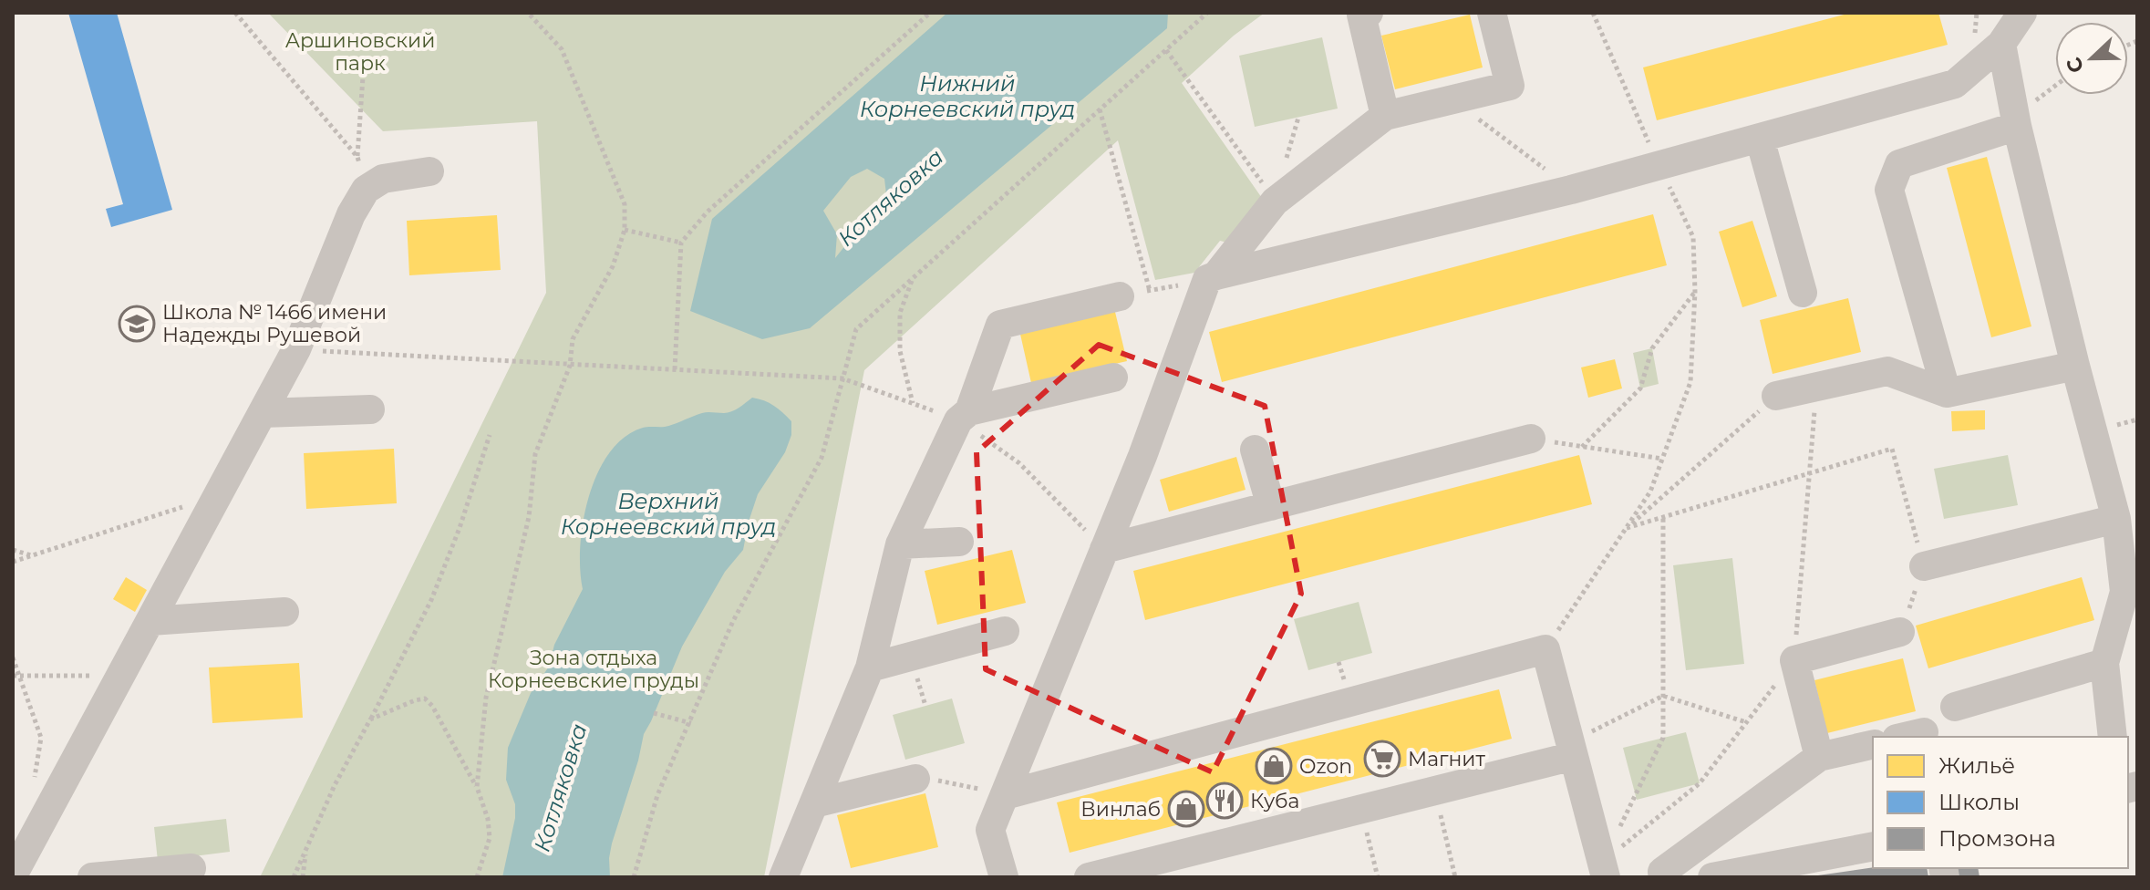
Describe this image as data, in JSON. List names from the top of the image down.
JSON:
{
  "water": ["Нижний Корнеевский пруд", "Котляковка", "Верхний Корнеевский пруд"],
  "parks": ["Аршиновский парк", "Зона отдыха Корнеевские пруды"],
  "places": {
    "school or university": ["Школа № 1466 имени Надежды Рушевой"],
    "supermarket": ["Магнит"],
    "shop": ["Ozon", "Винлаб"],
    "restaurant": ["Куба"]
  },
  "legend": ["Жильё", "Школы", "Промзона"],
  "north": "left"
}
